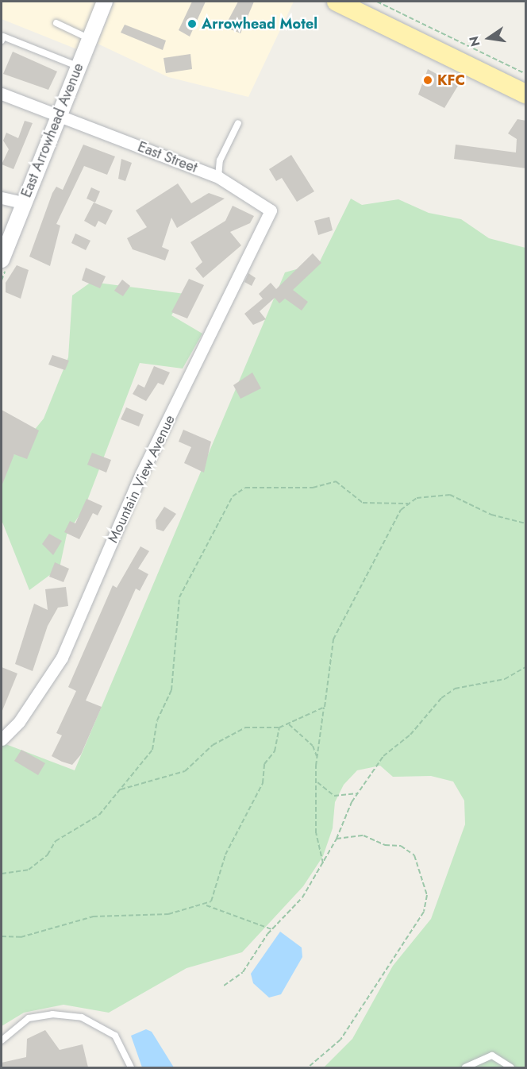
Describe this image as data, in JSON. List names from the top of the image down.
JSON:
{
  "streets": {
    "street": ["East Arrowhead Avenue", "East Street", "Mountain View Avenue"]
  },
  "crossings": [
    ["East Arrowhead Avenue", "East Street"],
    ["East Street", "Mountain View Avenue"]
  ],
  "places": ["Arrowhead Motel", "KFC"],
  "north": "left"
}
